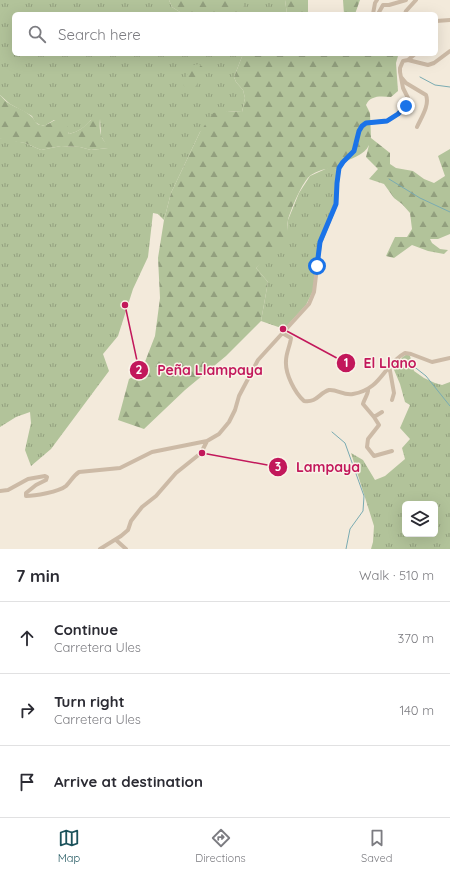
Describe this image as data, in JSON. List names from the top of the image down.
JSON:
{
  "places": ["Peña Llampaya", "El Llano", "Lampaya"],
  "page": {
    "search": "Search here",
    "heading": ["7 min", "Walk · 510 m"],
    "list": [
      ["Continue", "Carretera Ules", "370 m"],
      ["Turn right", "Carretera Ules", "140 m"],
      "Arrive at destination"
    ],
    "nav": ["Map", "Directions", "Saved"]
  }
}
